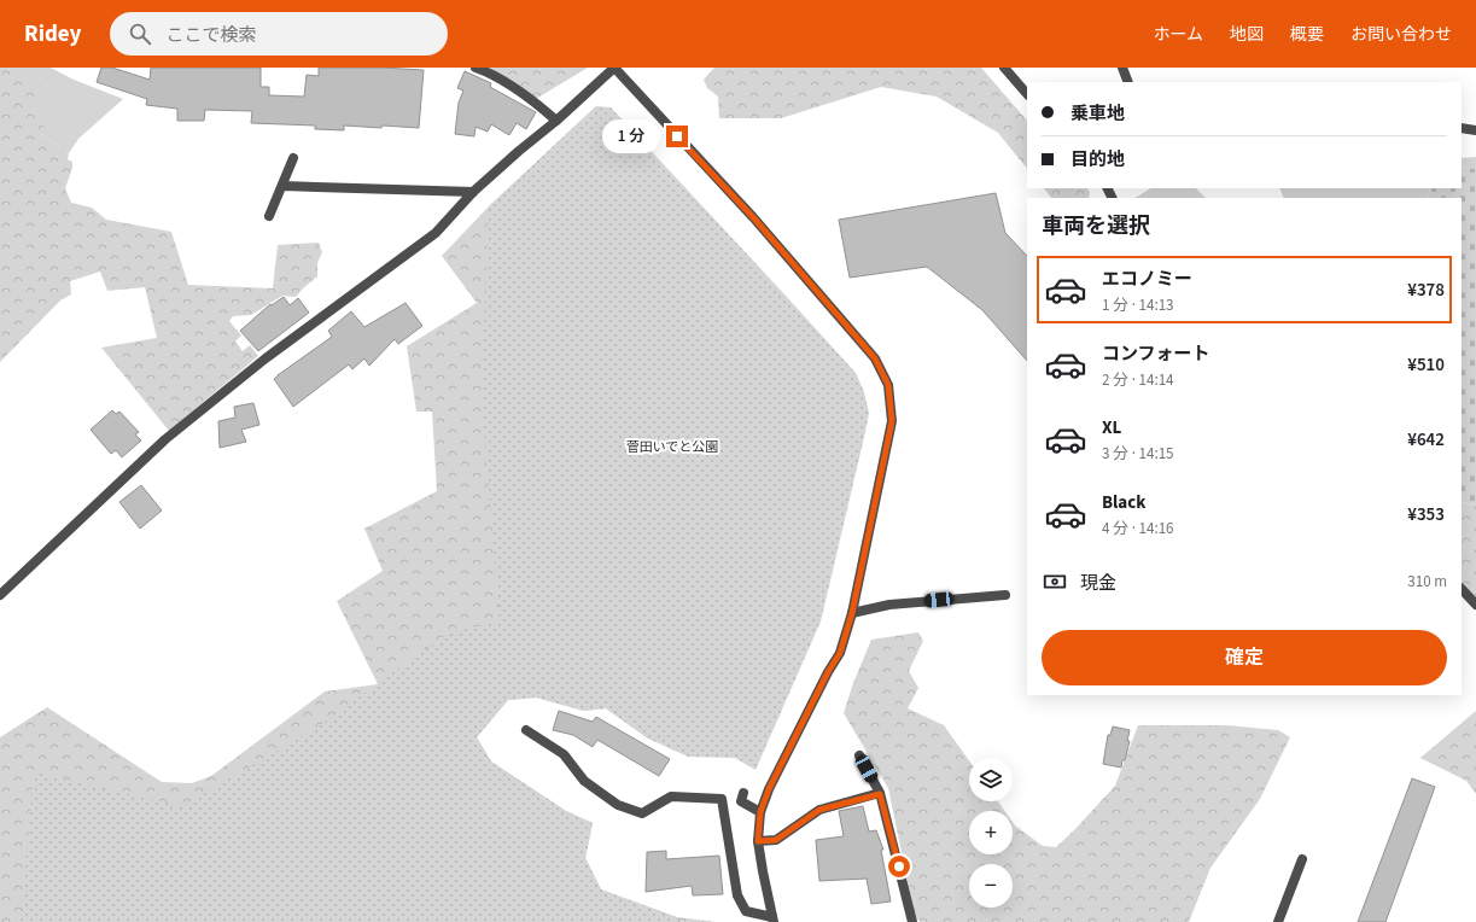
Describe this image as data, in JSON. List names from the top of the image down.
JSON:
{
  "parks": ["菅田いでと公園"],
  "page": {
    "header": "Ridey",
    "search": "ここで検索",
    "nav": [
      "ホーム",
      "地図",
      "概要",
      "お問い合わせ"
    ],
    "banner": ["乗車地", "目的地"],
    "bubble": "1 分",
    "heading": "車両を選択",
    "list": [
      {
        "name": "エコノミー",
        "note": "1 分 · 14:13",
        "value": "¥378"
      },
      {
        "name": "コンフォート",
        "note": "2 分 · 14:14",
        "value": "¥510"
      },
      {
        "name": "XL",
        "note": "3 分 · 14:15",
        "value": "¥642"
      },
      {
        "name": "Black",
        "note": "4 分 · 14:16",
        "value": "¥353"
      }
    ],
    "pay": ["現金", "310 m"],
    "buttons": "確定",
    "map_buttons": ["+", "−"]
  }
}
